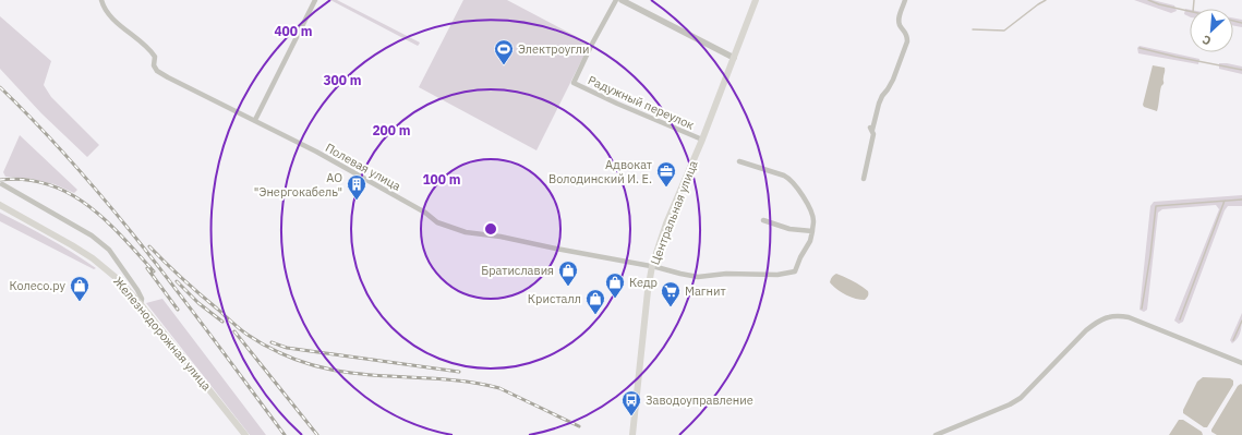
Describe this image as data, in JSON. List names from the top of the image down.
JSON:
{
  "streets": {
    "main road": ["Центральная улица", "Железнодорожная улица"],
    "street": ["Радужный переулок", "Полевая улица"]
  },
  "crossings": [
    ["Радужный переулок", "Центральная улица"],
    ["Полевая улица", "Центральная улица"]
  ],
  "places": {
    "sports": ["Электроугли"],
    "office": ["Адвокат Володинский И. Е."],
    "building": ["АО \"Энергокабель\""],
    "shop": [
      "Братиславия",
      "Кедр",
      "Колесо.ру",
      "Кристалл"
    ],
    "supermarket": ["Магнит"],
    "bus stop": ["Заводоуправление"]
  },
  "north": "bottom left",
  "rings": [
    "400 m",
    "300 m",
    "200 m",
    "100 m"
  ]
}
